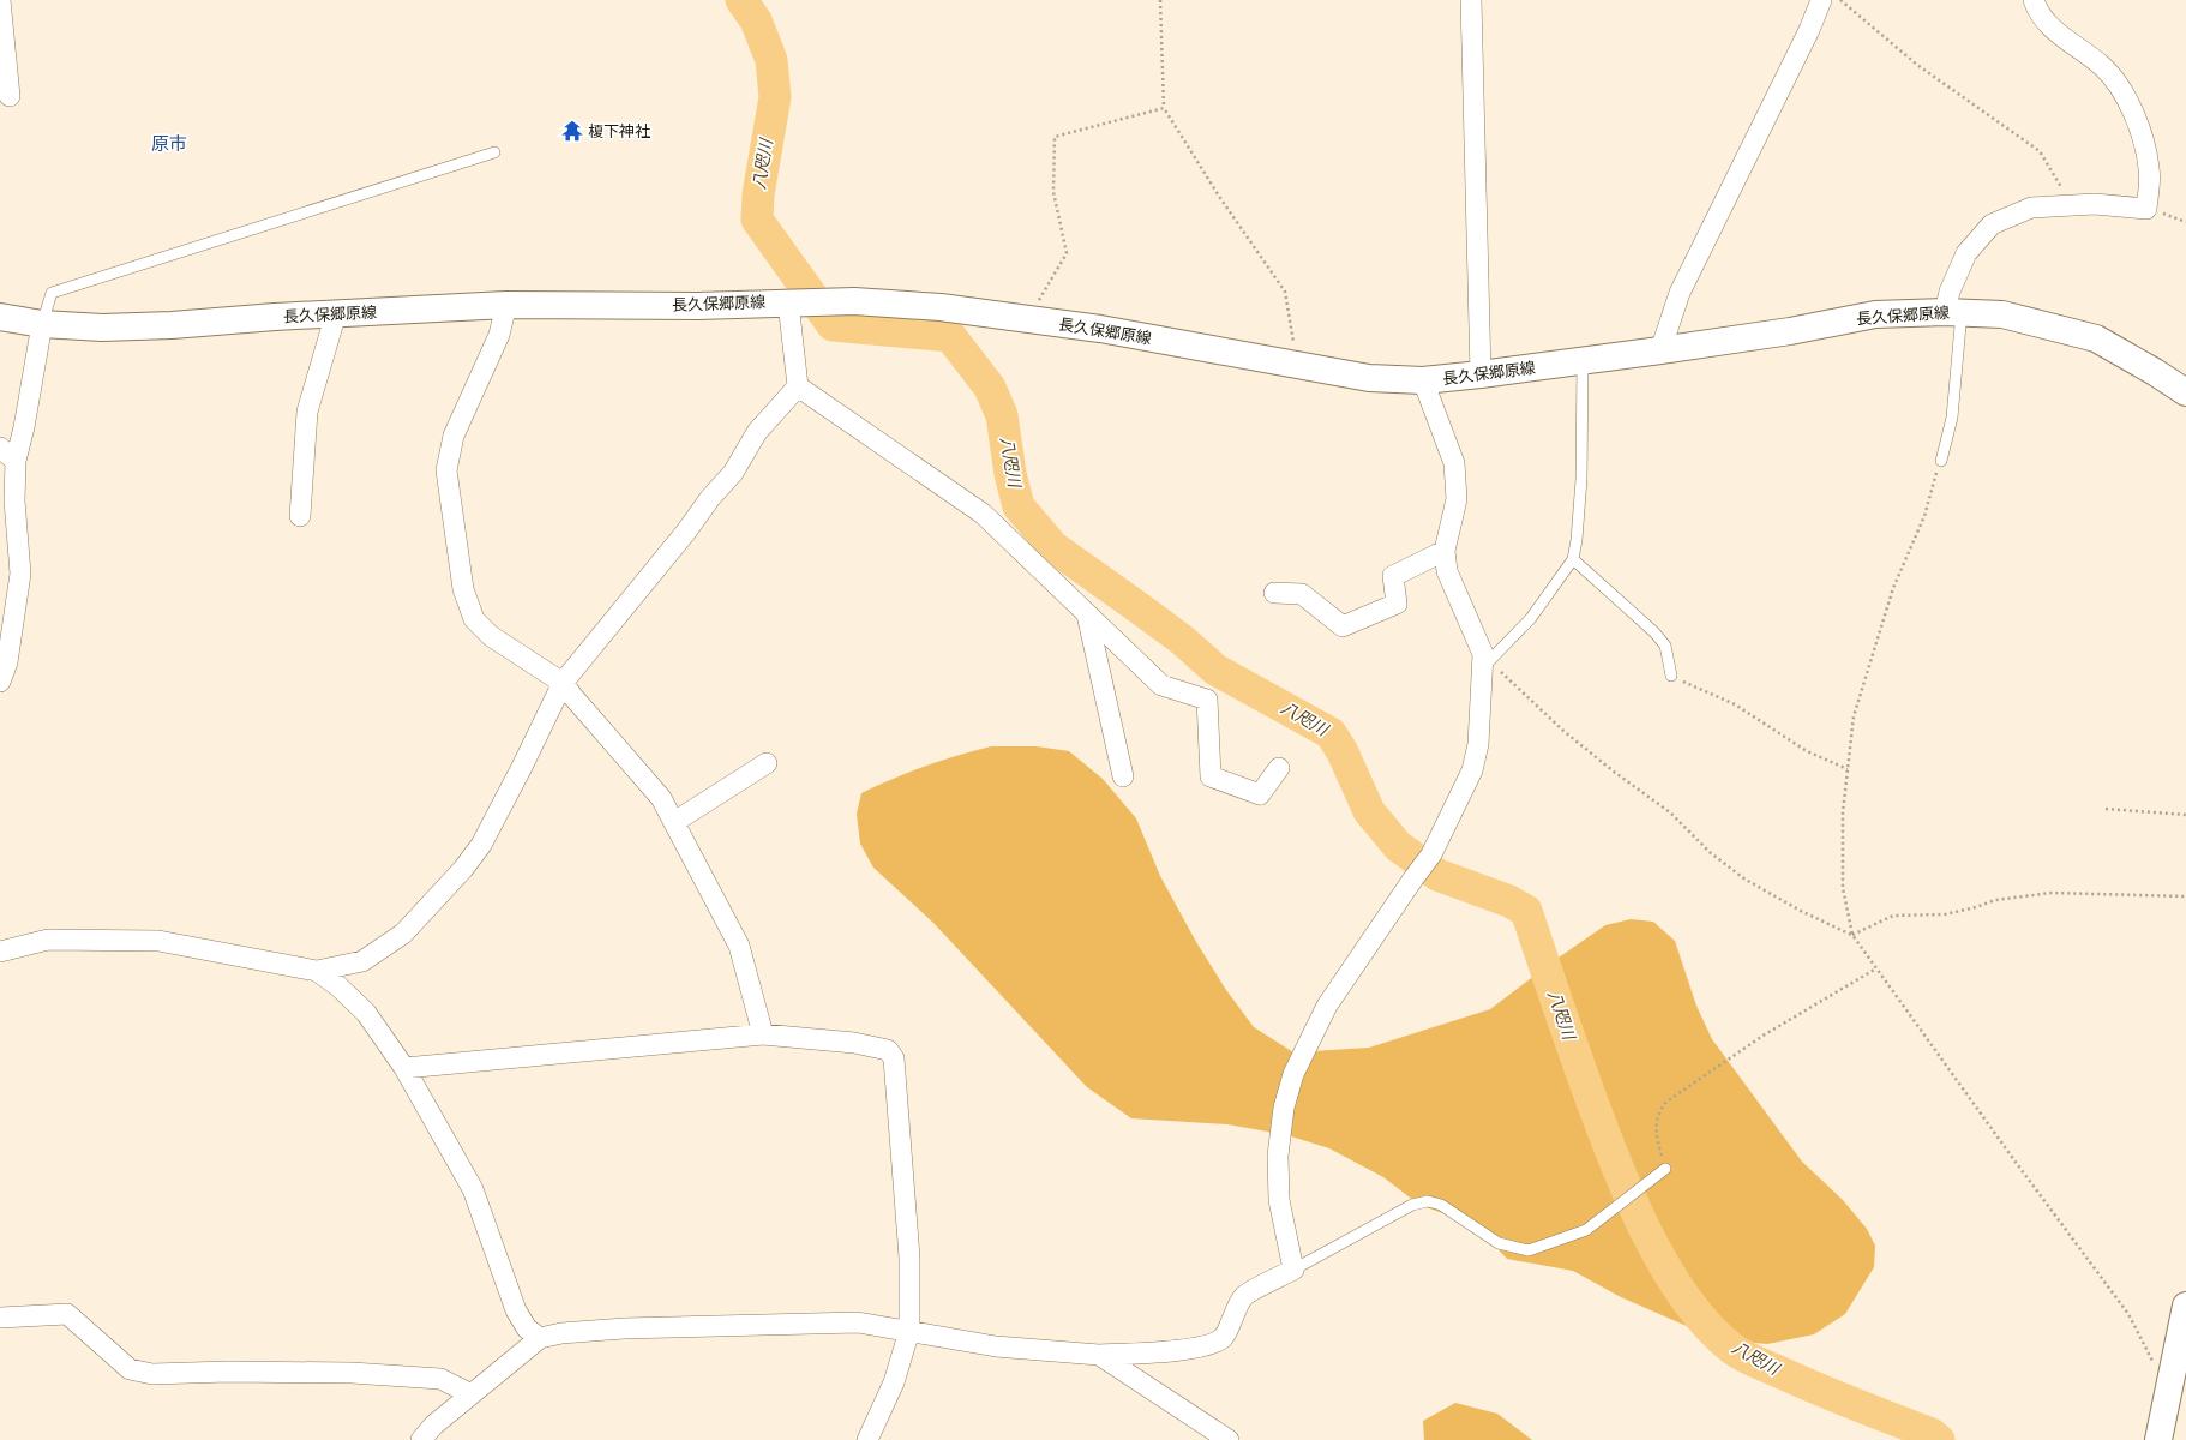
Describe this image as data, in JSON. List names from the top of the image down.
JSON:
{
  "streets": {
    "main road": ["長久保郷原線"]
  },
  "districts": ["原市"],
  "water": ["八咫川"],
  "places": {
    "temple": ["榎下神社"]
  }
}
